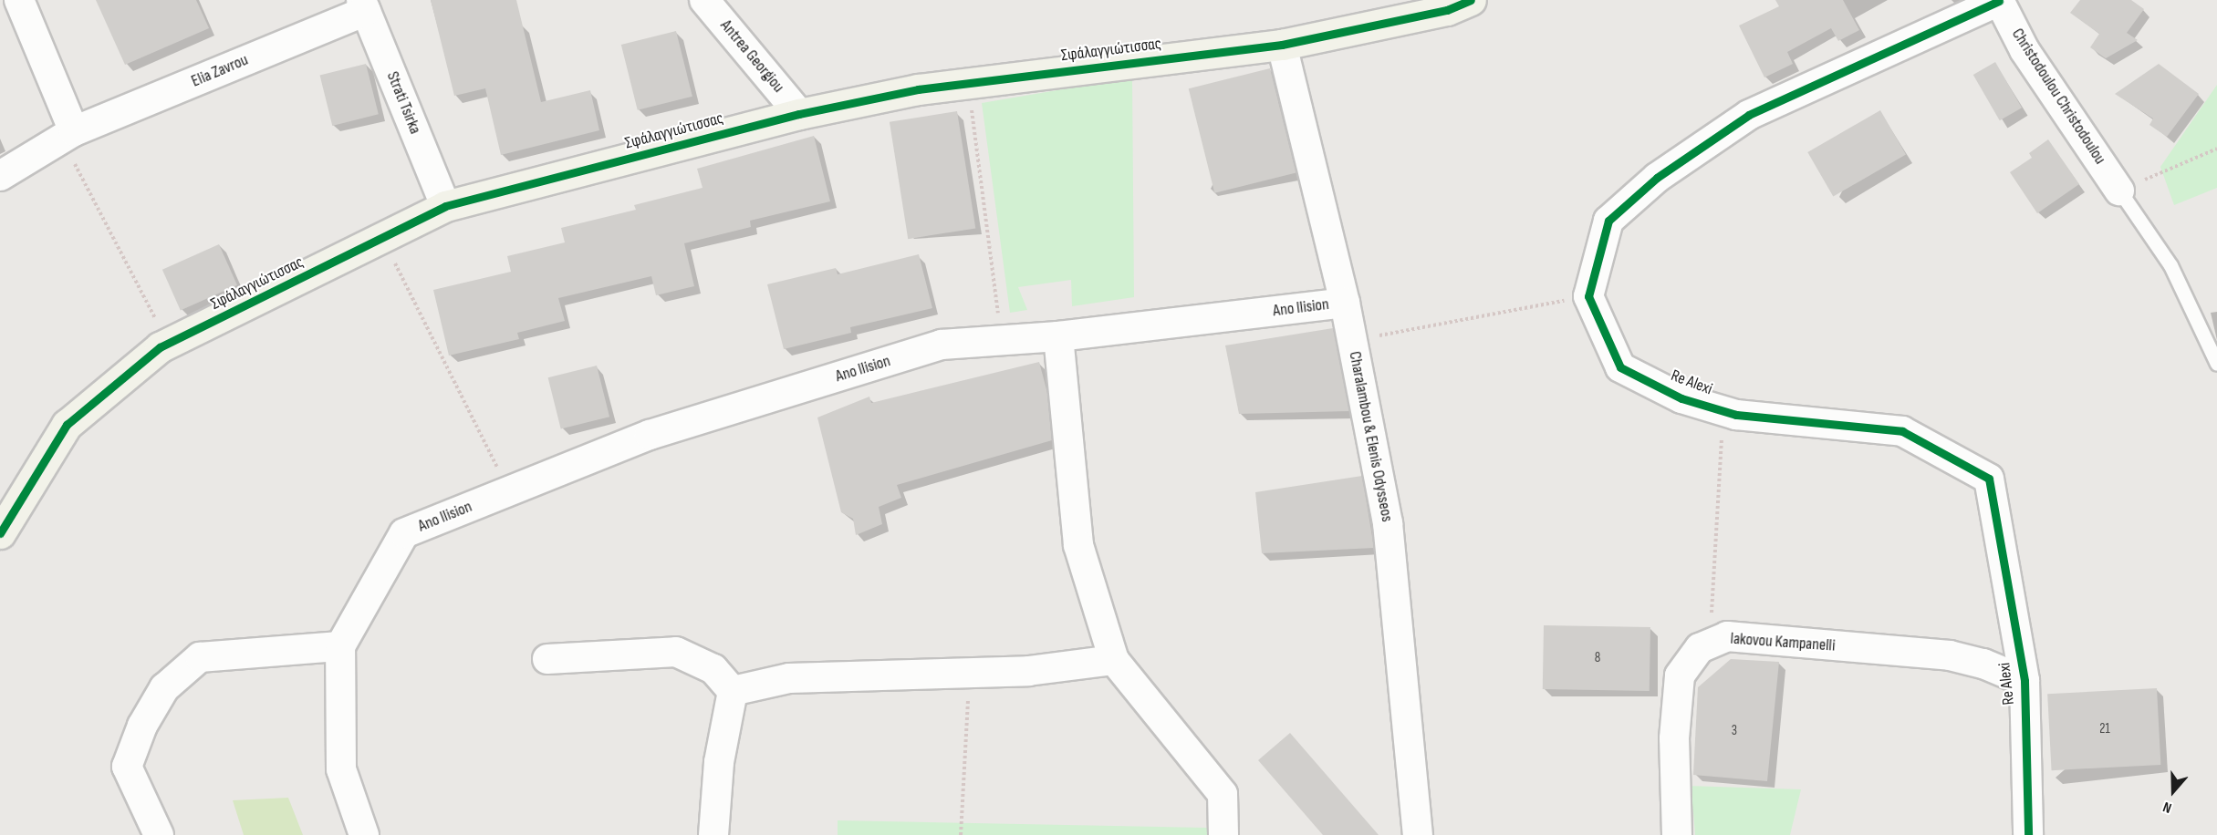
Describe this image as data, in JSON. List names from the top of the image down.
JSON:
{
  "streets": {
    "street": [
      "Σφάλαγγιώτισσας",
      "Antrea Georgiou",
      "Elia Zavrou",
      "Christodoulou Christodoulou",
      "Strati Tsirka",
      "Ano Ilision",
      "Re Alexi",
      "Charalambou & Elenis Odysseos",
      "Iakovou Kampanelli"
    ]
  },
  "crossings": [
    ["Σφάλαγγιώτισσας", "Antrea Georgiou"],
    ["Σφάλαγγιώτισσας", "Strati Tsirka"],
    ["Σφάλαγγιώτισσας", "Charalambou & Elenis Odysseos"],
    ["Elia Zavrou", "Strati Tsirka"],
    ["Ano Ilision", "Charalambou & Elenis Odysseos"],
    ["Re Alexi", "Iakovou Kampanelli"]
  ],
  "house_numbers": ["8", "21", "3"],
  "north": "bottom"
}
